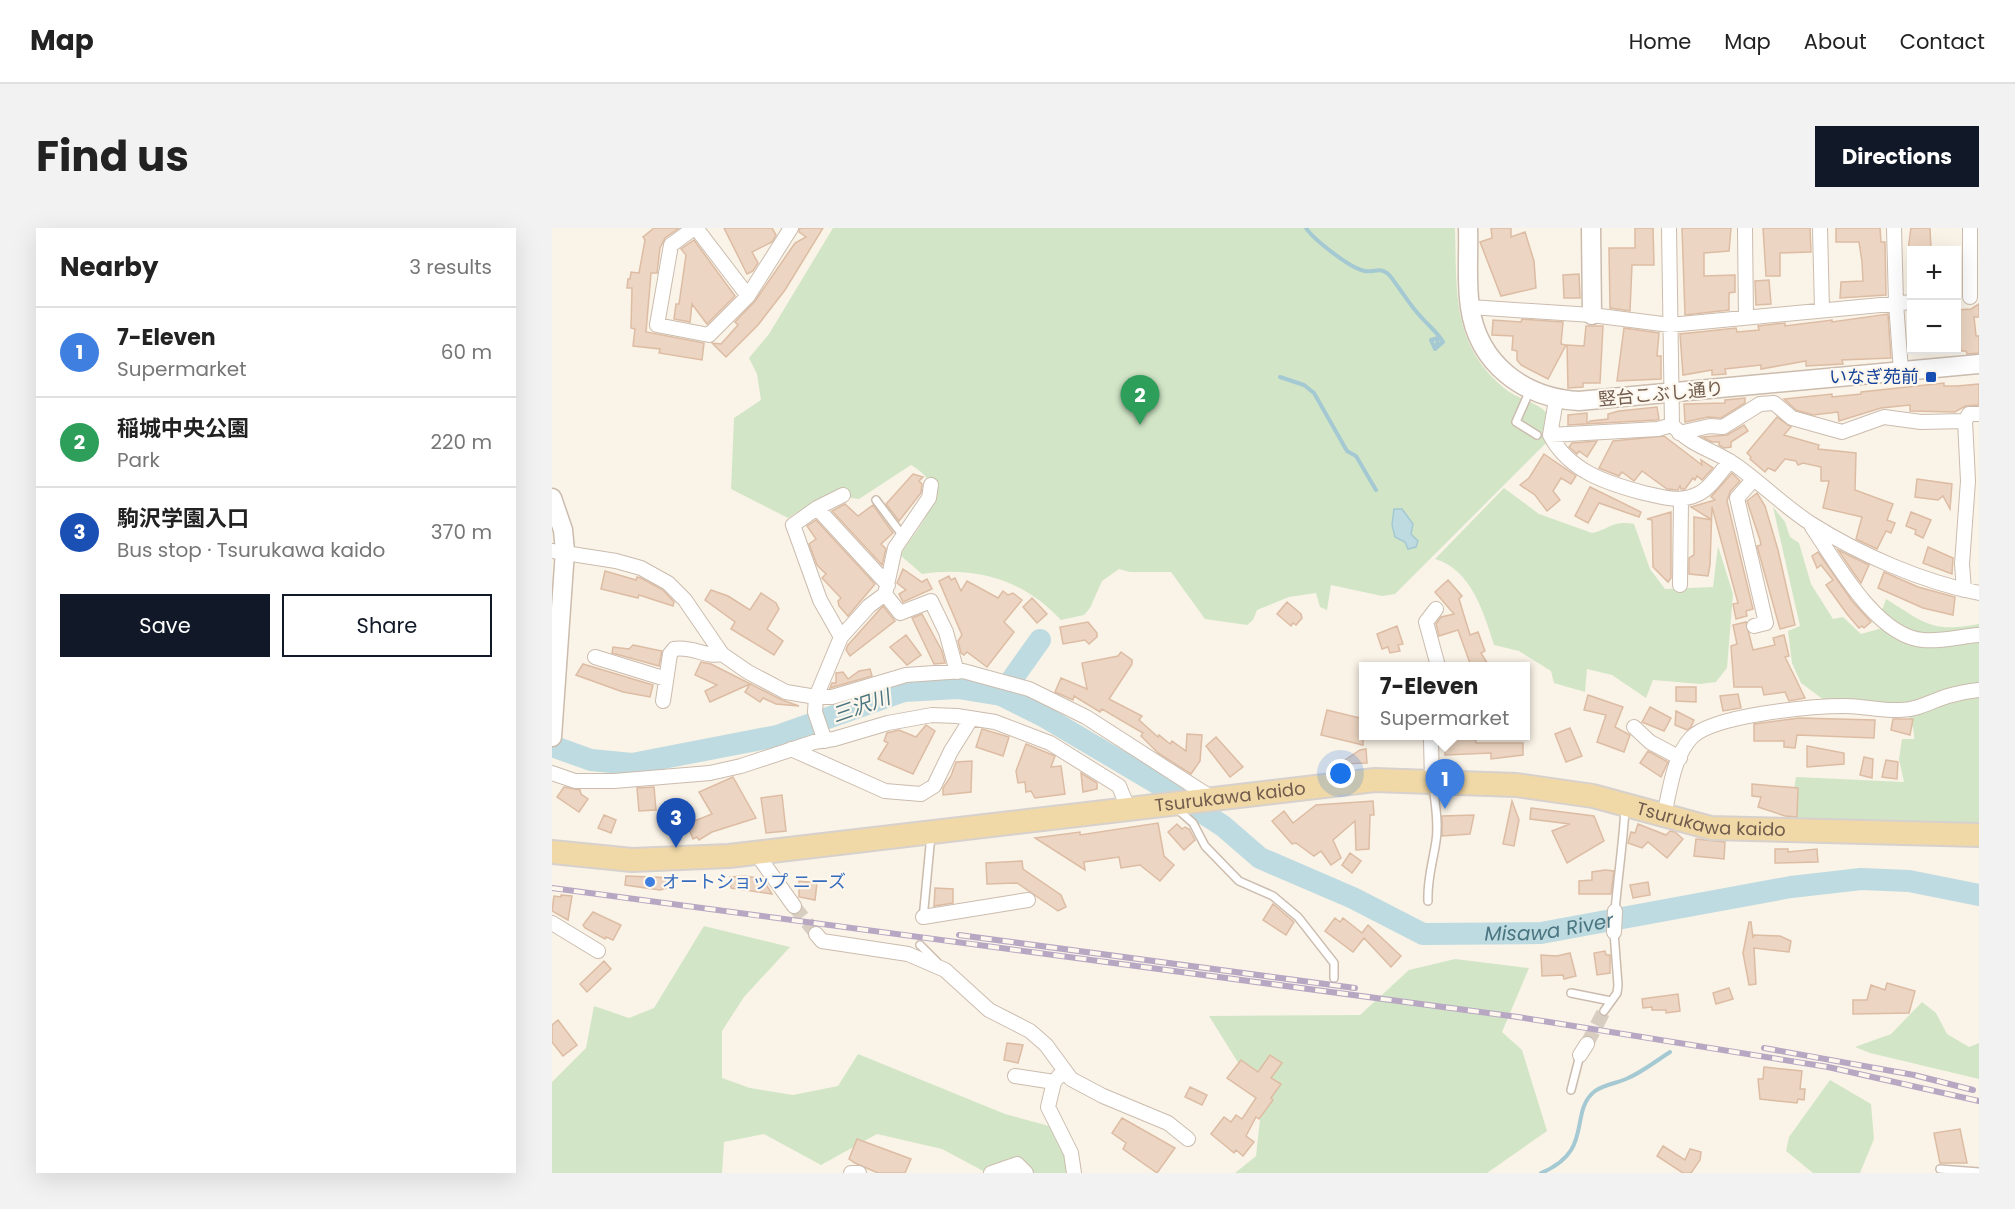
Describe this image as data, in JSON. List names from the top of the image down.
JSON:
{
  "streets": {
    "main road": ["Tsurukawa kaido"],
    "street": ["竪台こぶし通り"]
  },
  "water": ["三沢川", "Misawa River"],
  "places": {
    "transit": ["いなぎ苑前"],
    "other": ["オートショップ ニーズ"]
  },
  "page": {
    "header": "Map",
    "nav": [
      "Home",
      "Map",
      "About",
      "Contact"
    ],
    "title": "Find us",
    "buttons": [
      "Directions",
      ["Save", "Share"]
    ],
    "heading": ["Nearby", "3 results"],
    "map_buttons": ["+", "−"],
    "list": [
      {
        "mark": "1",
        "name": "7-Eleven",
        "note": "Supermarket",
        "value": "60 m"
      },
      {
        "mark": "2",
        "name": "稲城中央公園",
        "note": "Park",
        "value": "220 m"
      },
      {
        "mark": "3",
        "name": "駒沢学園入口",
        "note": "Bus stop · Tsurukawa kaido",
        "value": "370 m"
      }
    ],
    "pins": ["2", "1", "3"],
    "popup": ["7-Eleven", "Supermarket"]
  }
}
